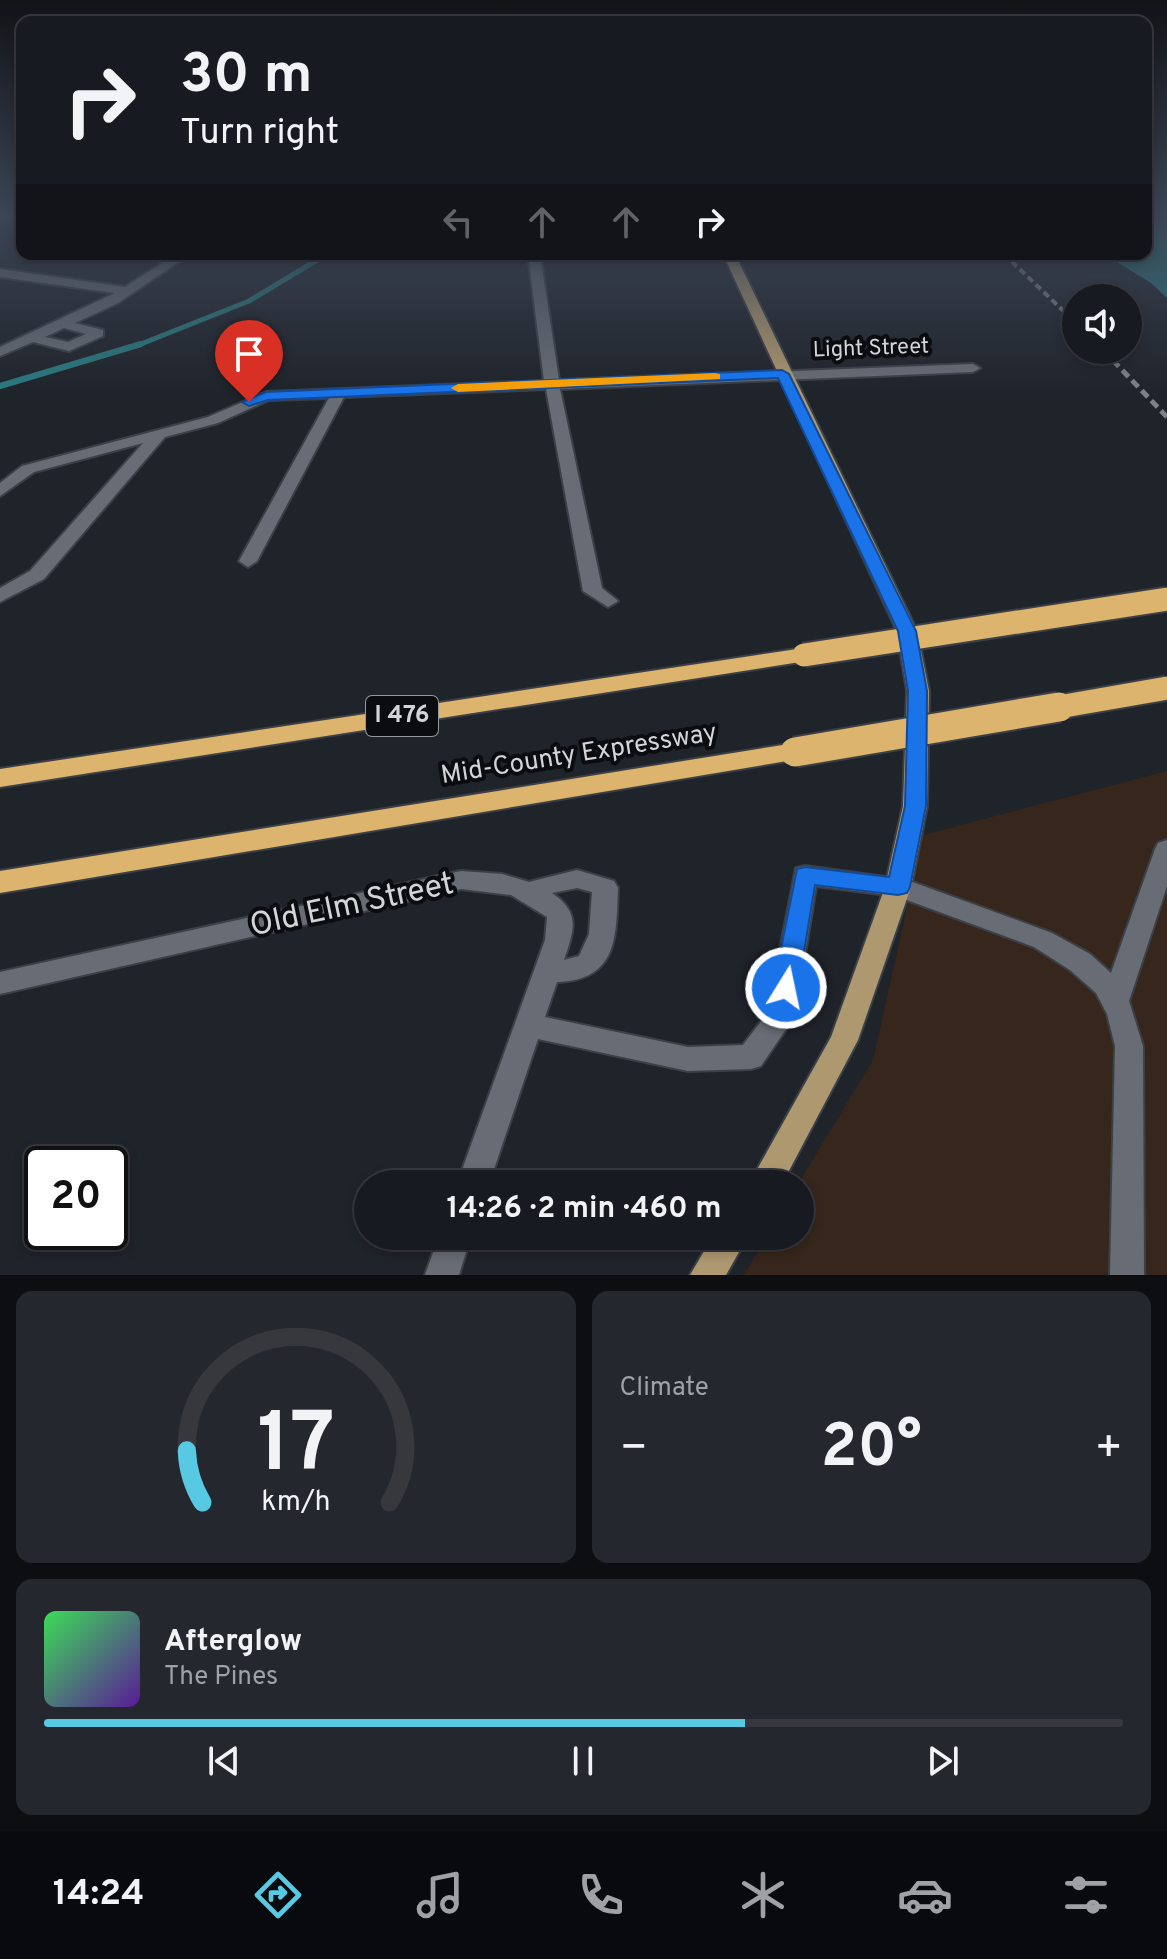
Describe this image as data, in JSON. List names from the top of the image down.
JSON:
{
  "streets": {
    "highway": ["I 476", "Mid-County Expressway"],
    "street": ["Light Street", "Old Elm Street"]
  },
  "page": {
    "turn": ["30 m", "Turn right"],
    "limit": "20",
    "trip": "14:26 · 2 min · 460 m",
    "tile": "Climate",
    "heat": ["−", "20°", "+"],
    "song": ["Afterglow", "The Pines"],
    "tabs": "14:24",
    "gauge": ["17", "km/h"]
  }
}
